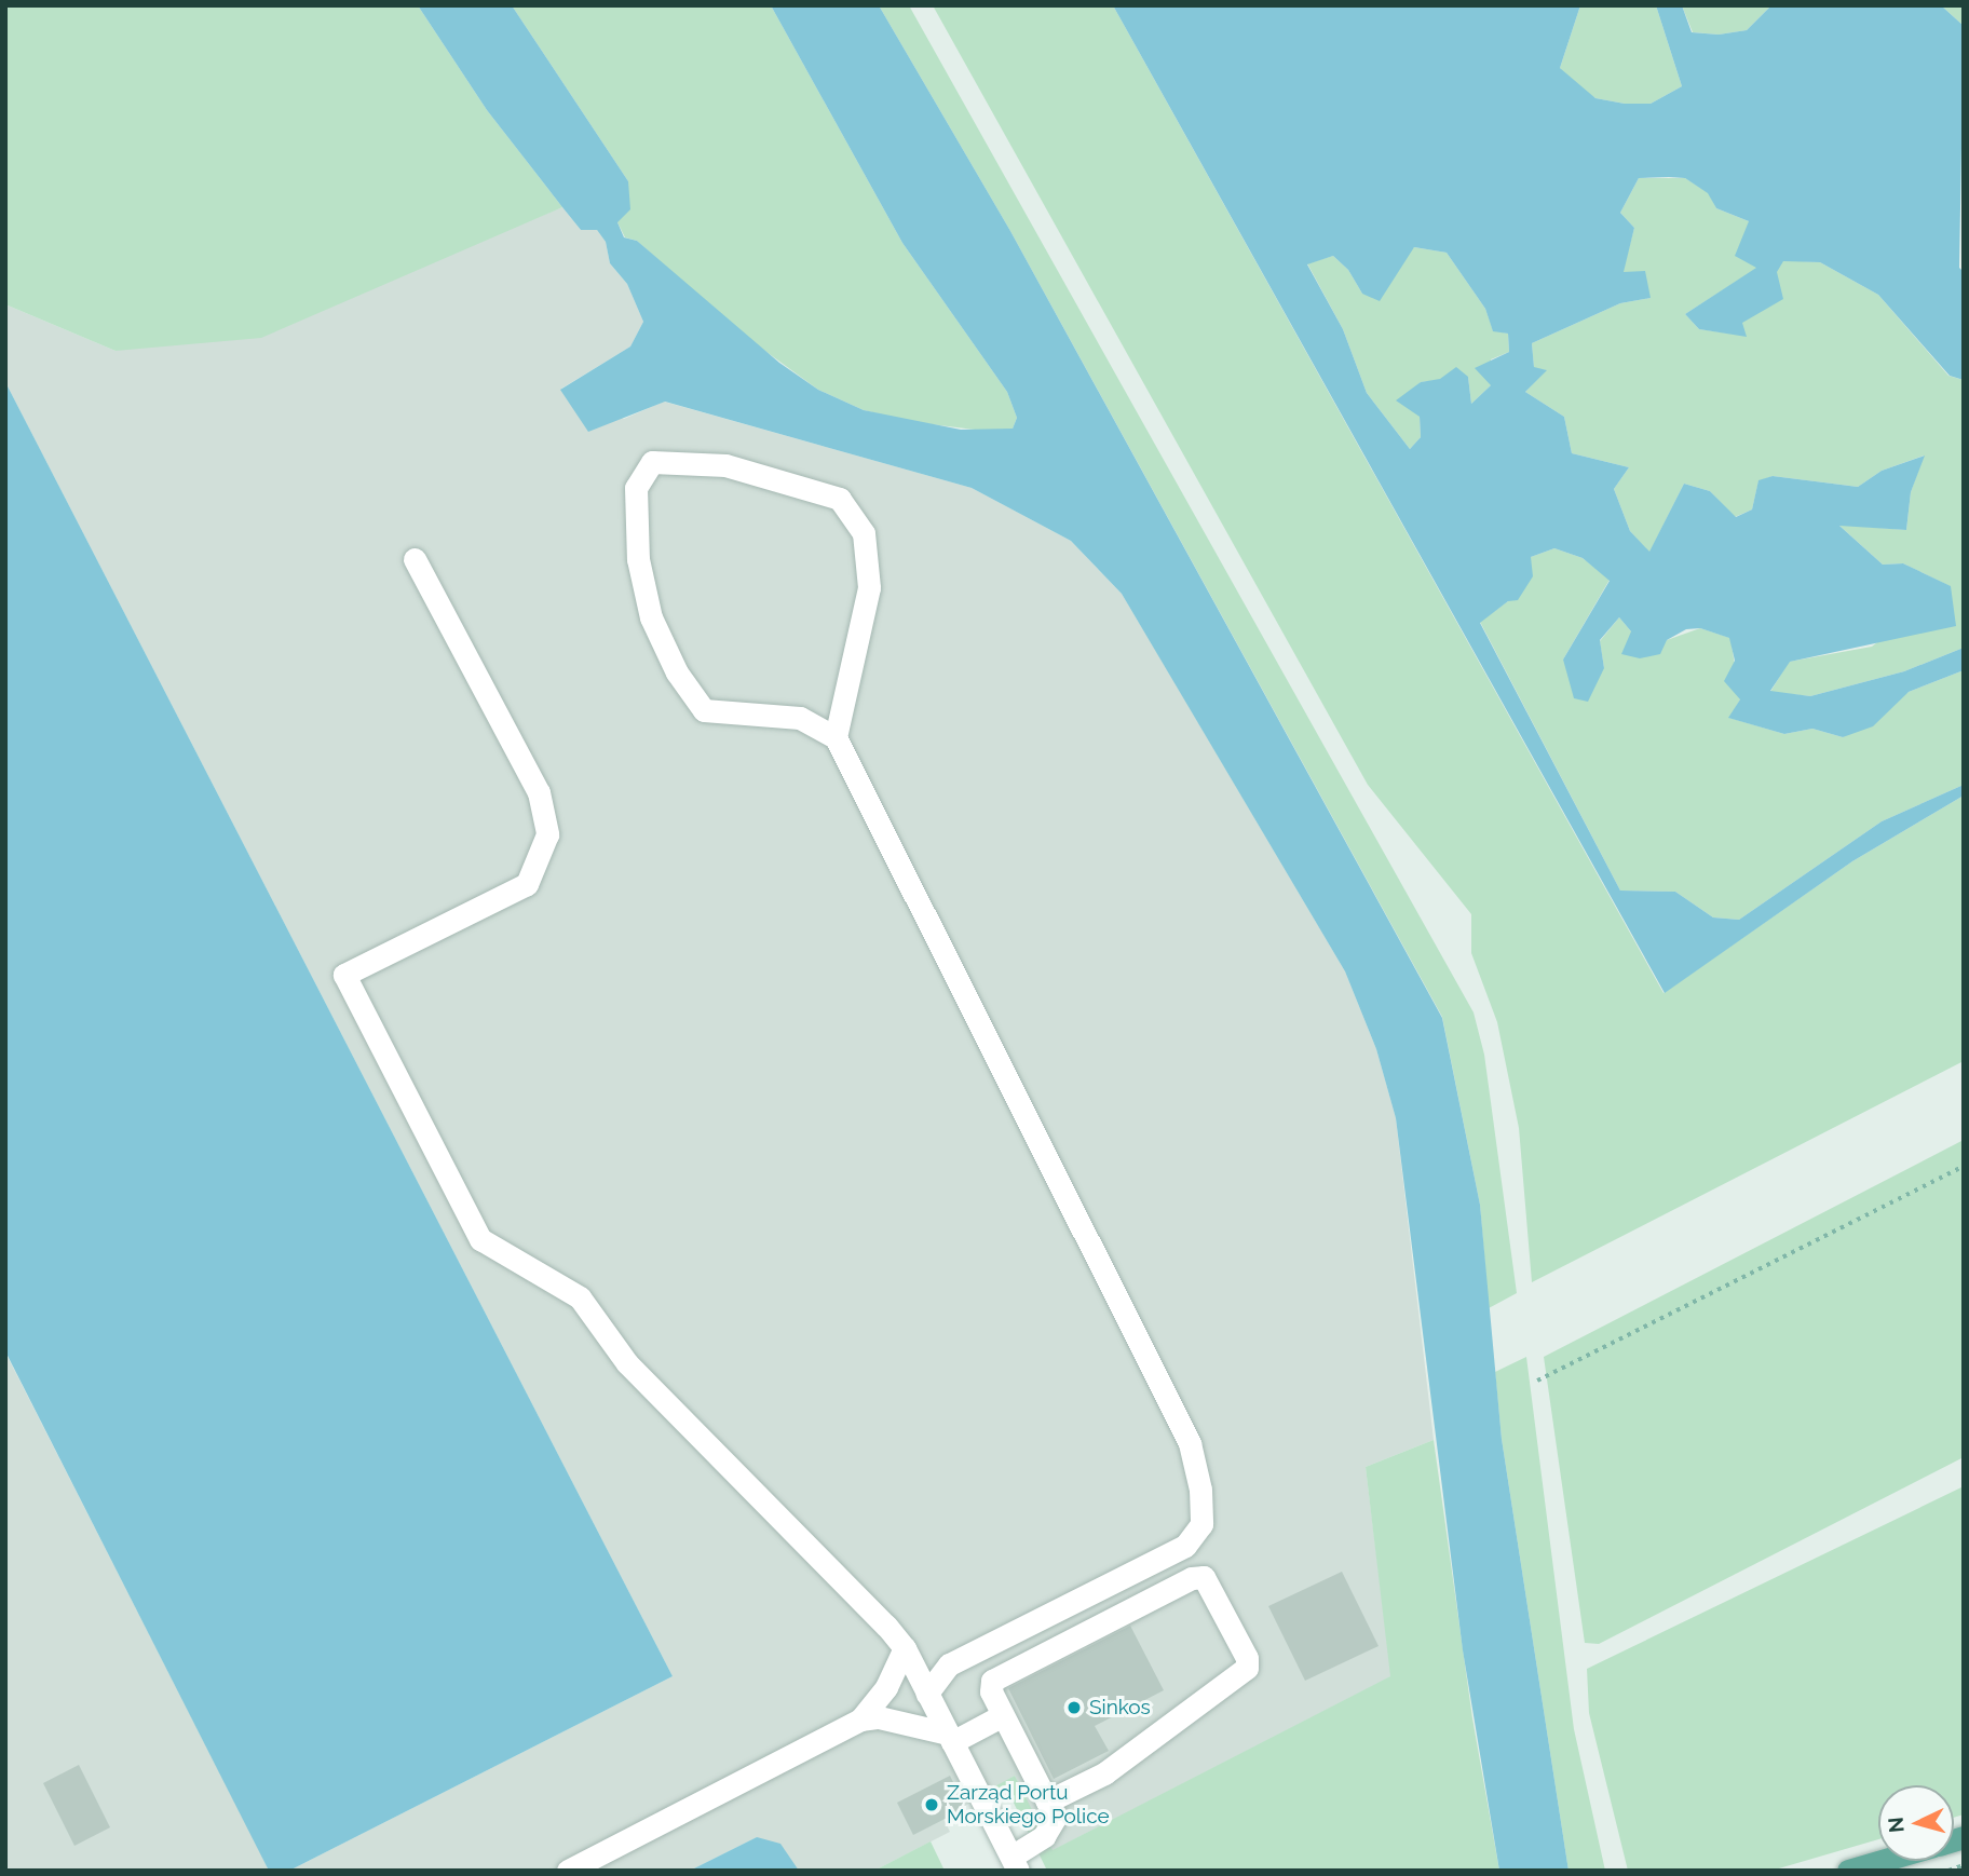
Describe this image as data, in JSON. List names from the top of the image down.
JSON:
{
  "places": ["Sinkos", "Zarząd Portu Morskiego Police"],
  "north": "left"
}
